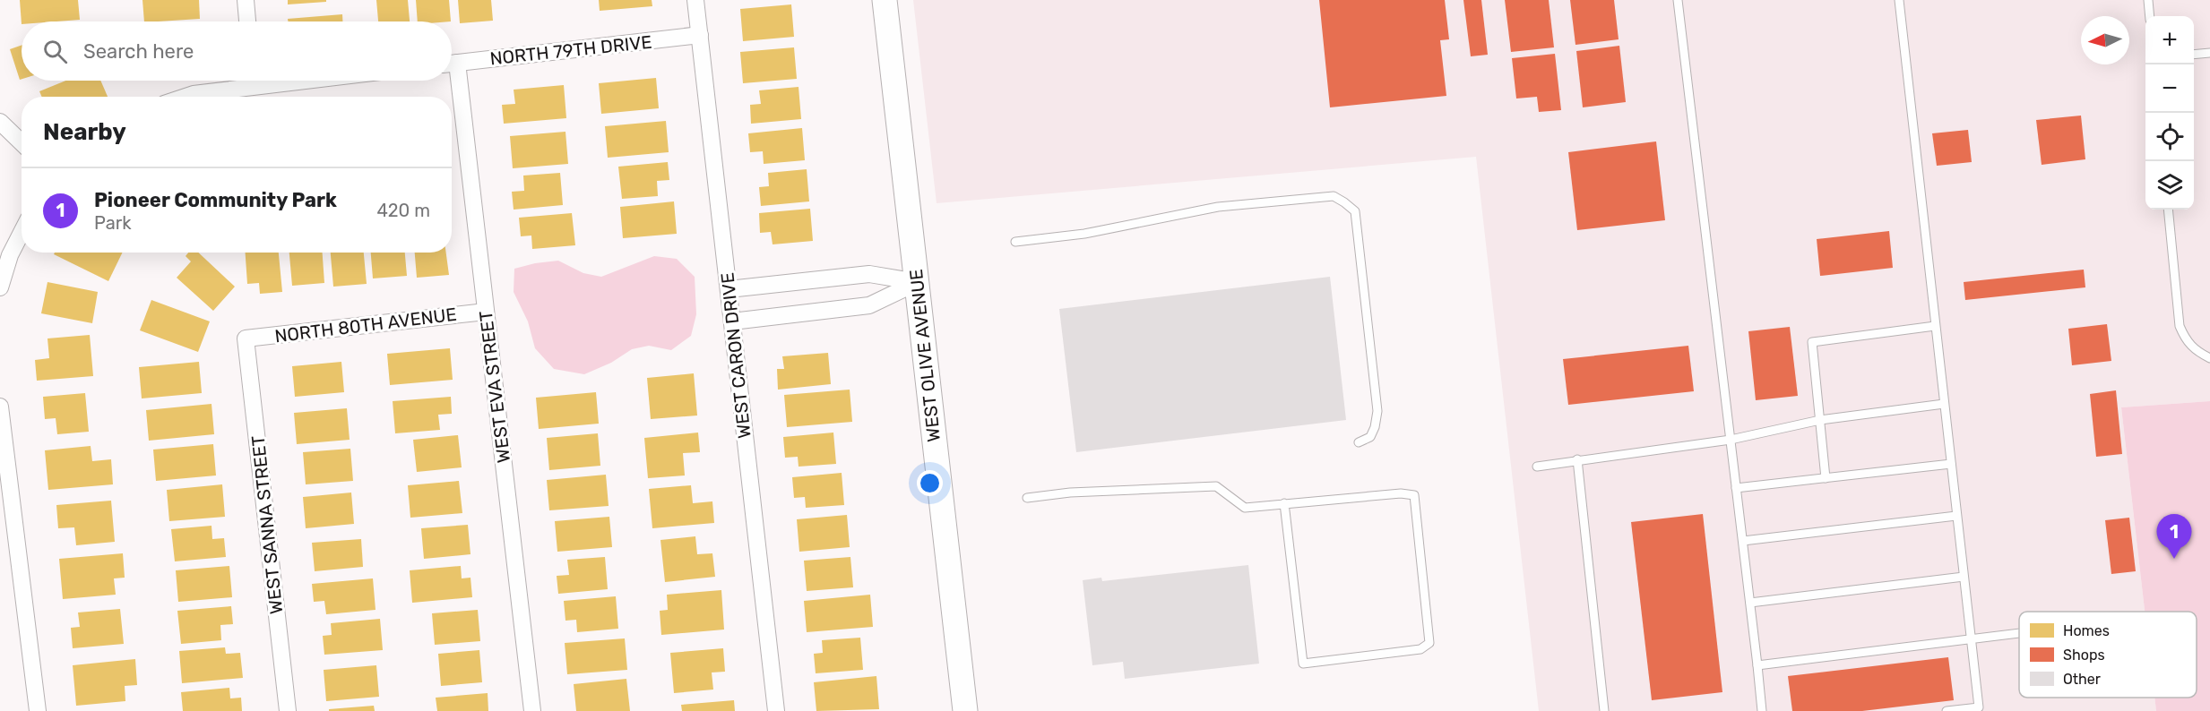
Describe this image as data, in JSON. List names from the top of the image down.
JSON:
{
  "streets": {
    "main road": ["WEST OLIVE AVENUE"],
    "street": [
      "NORTH 79TH DRIVE",
      "NORTH 80TH AVENUE",
      "WEST CARON DRIVE",
      "WEST EVA STREET",
      "WEST SANNA STREET"
    ]
  },
  "crossings": [
    ["NORTH 79TH DRIVE", "WEST CARON DRIVE"],
    ["NORTH 80TH AVENUE", "WEST EVA STREET"],
    ["NORTH 80TH AVENUE", "WEST SANNA STREET"]
  ],
  "legend": ["Homes", "Shops", "Other"],
  "north": "left",
  "page": {
    "map_buttons": ["+", "−"],
    "search": "Search here",
    "heading": "Nearby",
    "list": [
      {
        "mark": "1",
        "name": "Pioneer Community Park",
        "note": "Park",
        "value": "420 m"
      }
    ],
    "pins": "1"
  }
}
